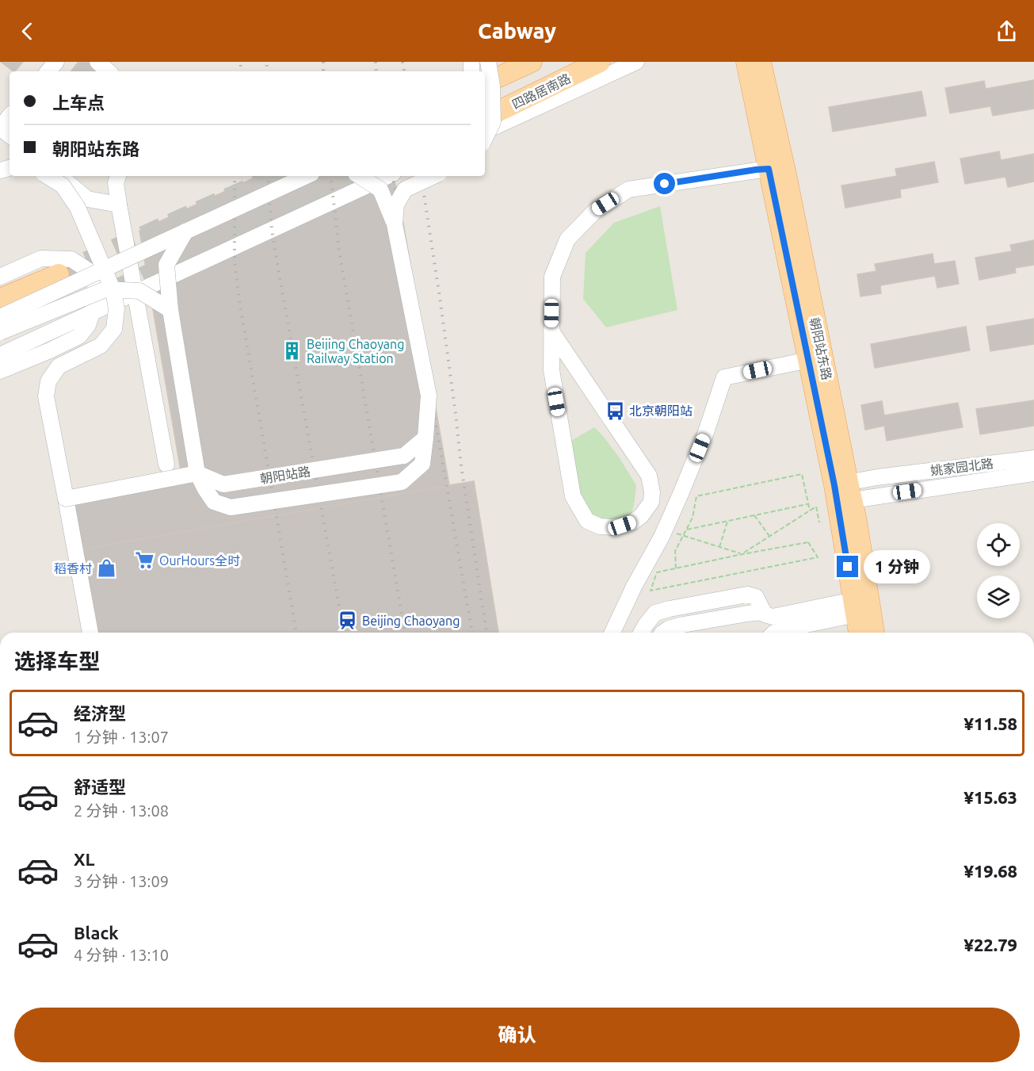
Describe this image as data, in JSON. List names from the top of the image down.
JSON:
{
  "streets": {
    "main road": ["四路居南路", "朝阳站东路"],
    "street": ["姚家园北路", "朝阳站路"]
  },
  "crossings": [
    ["朝阳站东路", "姚家园北路"]
  ],
  "places": {
    "building": ["Beijing Chaoyang Railway Station"],
    "bus stop": ["北京朝阳站"],
    "supermarket": ["OurHours全时"],
    "shop": ["稻香村"],
    "station": ["Beijing Chaoyang"]
  },
  "page": {
    "header": "Cabway",
    "banner": ["上车点", "朝阳站东路"],
    "bubble": "1 分钟",
    "heading": "选择车型",
    "list": [
      {
        "name": "经济型",
        "note": "1 分钟 · 13:07",
        "value": "¥11.58"
      },
      {
        "name": "舒适型",
        "note": "2 分钟 · 13:08",
        "value": "¥15.63"
      },
      {
        "name": "XL",
        "note": "3 分钟 · 13:09",
        "value": "¥19.68"
      },
      {
        "name": "Black",
        "note": "4 分钟 · 13:10",
        "value": "¥22.79"
      }
    ],
    "buttons": "确认"
  }
}
